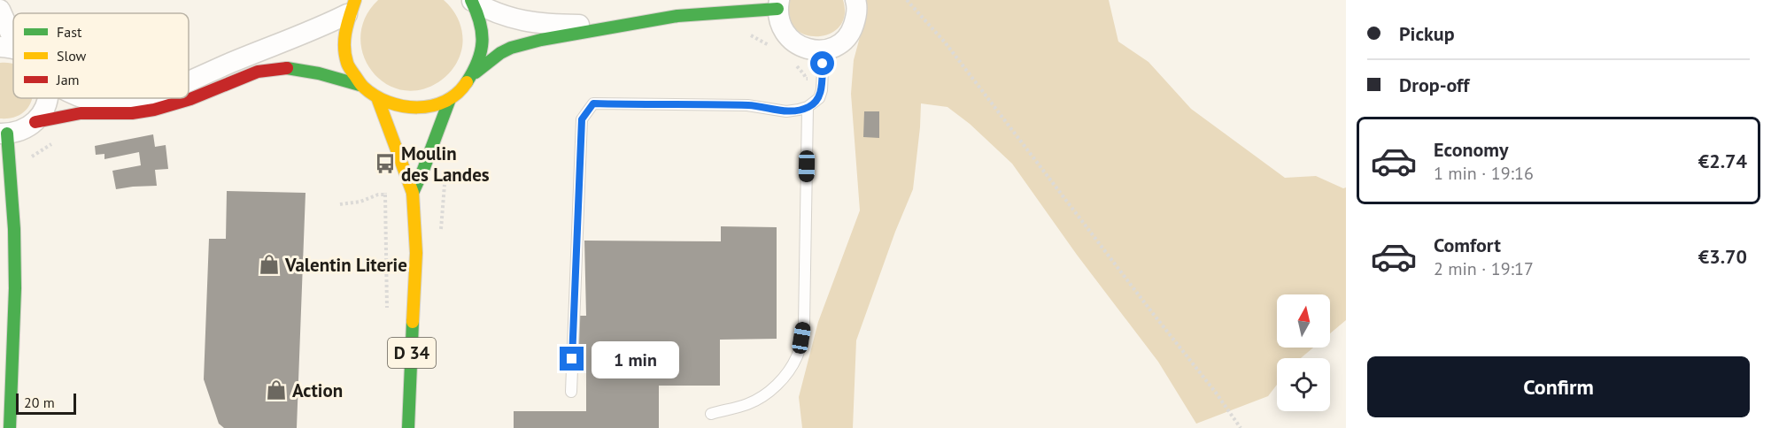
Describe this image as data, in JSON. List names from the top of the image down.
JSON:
{
  "streets": {
    "street": ["D 34"]
  },
  "places": {
    "bus stop": ["Moulin des Landes"],
    "shop": ["Valentin Literie", "Action"]
  },
  "legend": ["Fast", "Slow", "Jam"],
  "scale_bar": "20 m",
  "north": "top",
  "page": {
    "banner": ["Pickup", "Drop-off"],
    "list": [
      {
        "name": "Economy",
        "note": "1 min · 19:16",
        "value": "€2.74"
      },
      {
        "name": "Comfort",
        "note": "2 min · 19:17",
        "value": "€3.70"
      }
    ],
    "bubble": "1 min",
    "buttons": "Confirm",
    "scale": "20 m"
  }
}
